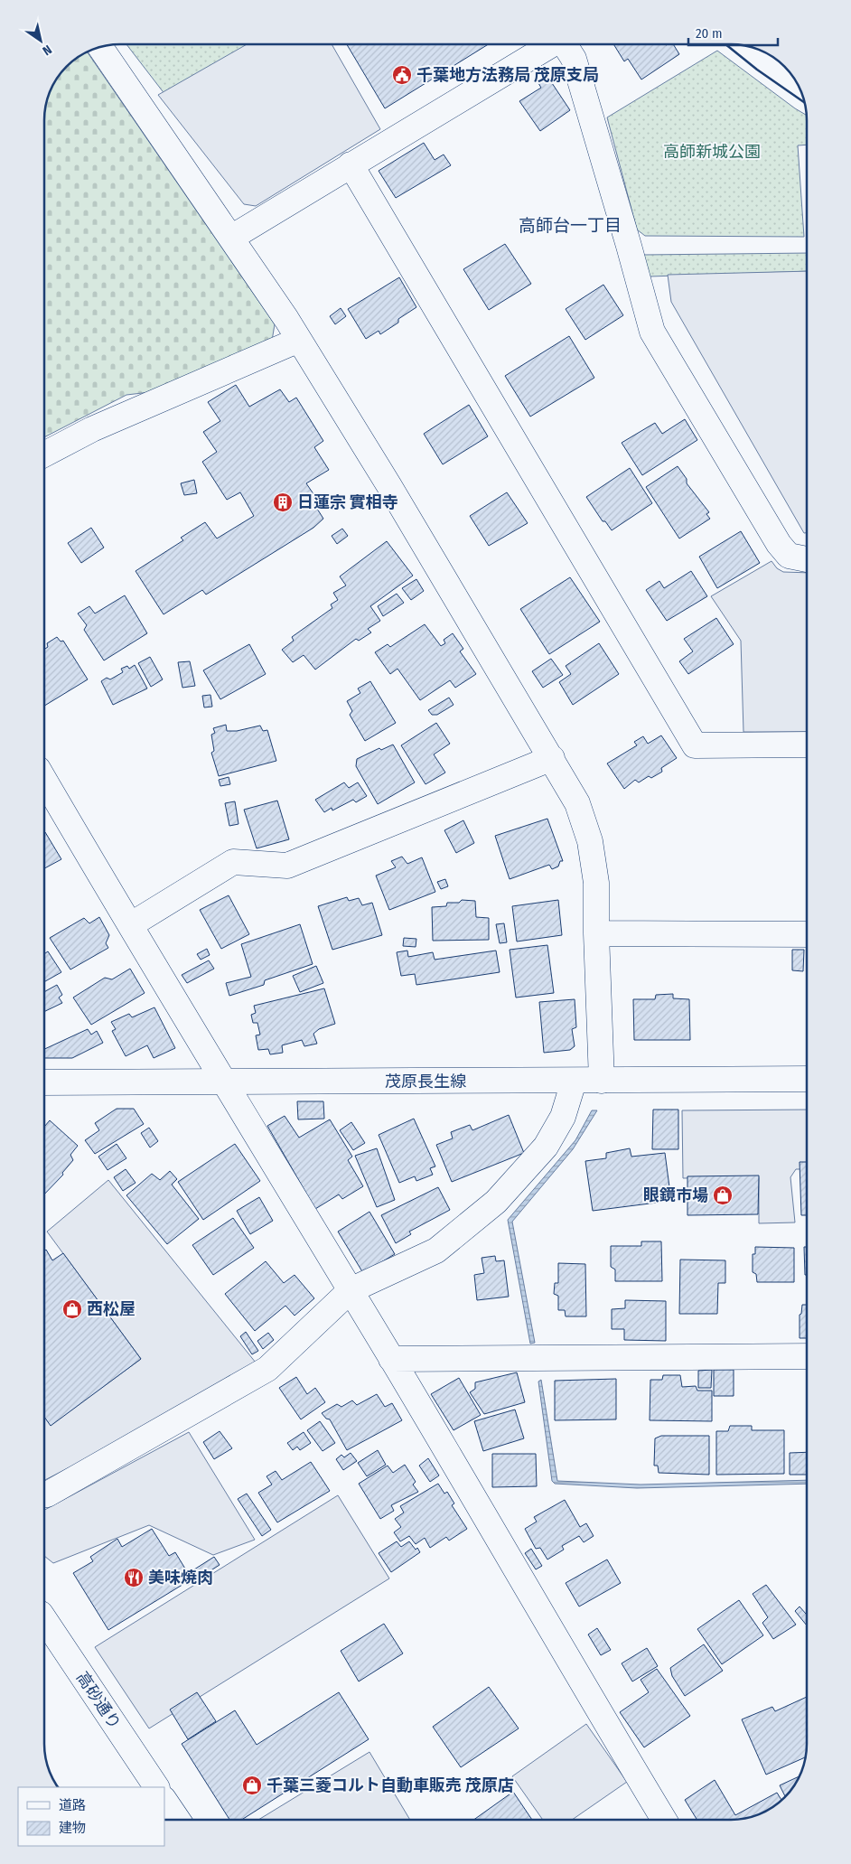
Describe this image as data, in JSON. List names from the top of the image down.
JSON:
{
  "streets": {
    "street": ["茂原長生線", "高砂通り"]
  },
  "districts": ["高師台一丁目"],
  "parks": ["高師新城公園"],
  "places": {
    "public building": ["千葉地方法務局 茂原支局"],
    "building": ["日蓮宗 實相寺"],
    "shop": ["眼鏡市場", "西松屋", "千葉三菱コルト自動車販売 茂原店"],
    "restaurant": ["美味焼肉"]
  },
  "legend": ["道路", "建物"],
  "scale_bar": "20 m",
  "north": "bottom right"
}
